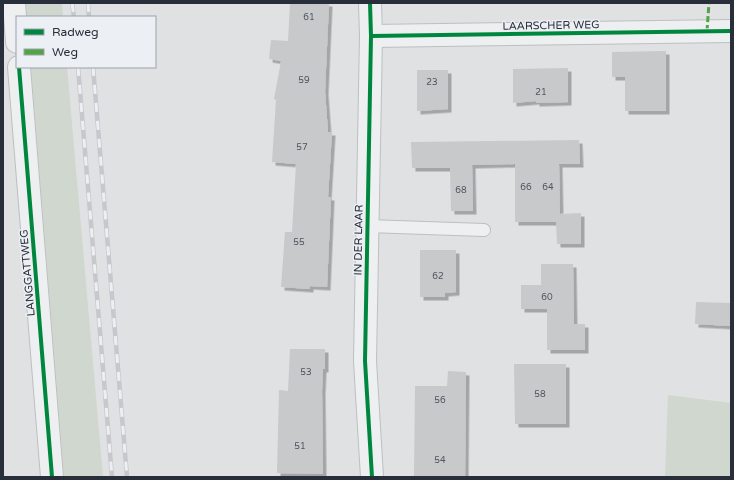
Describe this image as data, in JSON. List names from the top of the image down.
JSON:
{
  "streets": {
    "street": ["LAARSCHER WEG", "IN DER LAAR", "LANGGATTWEG"]
  },
  "crossings": [
    ["LAARSCHER WEG", "IN DER LAAR"]
  ],
  "house_numbers": [
    "61",
    "59",
    "23",
    "21",
    "57",
    "66",
    "64",
    "68",
    "55",
    "62",
    "60",
    "53",
    "58",
    "56",
    "51",
    "54"
  ],
  "legend": ["Radweg", "Weg"]
}
